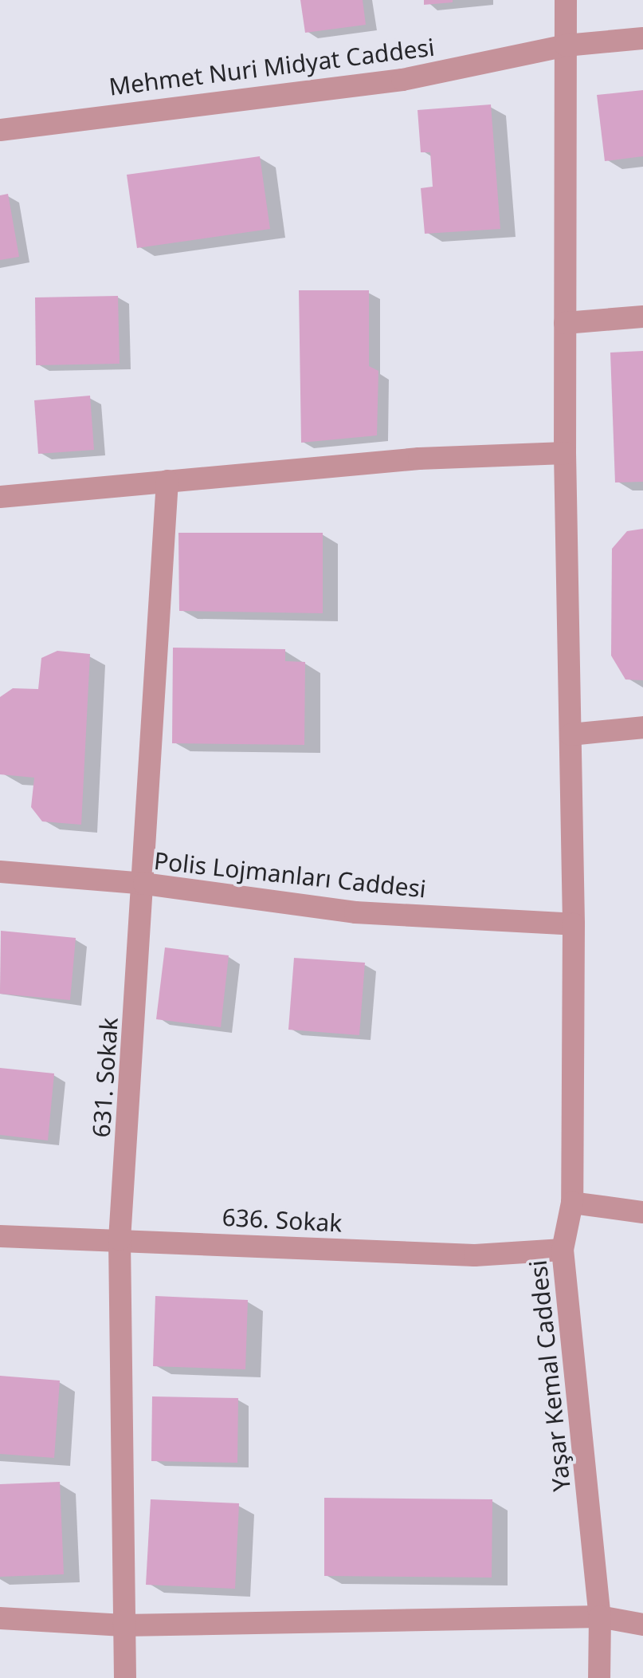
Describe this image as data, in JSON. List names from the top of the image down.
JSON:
{
  "streets": {
    "street": [
      "Mehmet Nuri Midyat Caddesi",
      "Polis Lojmanları Caddesi",
      "631. Sokak",
      "636. Sokak",
      "Yaşar Kemal Caddesi"
    ]
  },
  "crossings": [
    ["Mehmet Nuri Midyat Caddesi", "Yaşar Kemal Caddesi"],
    ["Polis Lojmanları Caddesi", "631. Sokak"],
    ["Polis Lojmanları Caddesi", "Yaşar Kemal Caddesi"],
    ["631. Sokak", "636. Sokak"],
    ["636. Sokak", "Yaşar Kemal Caddesi"]
  ]
}
